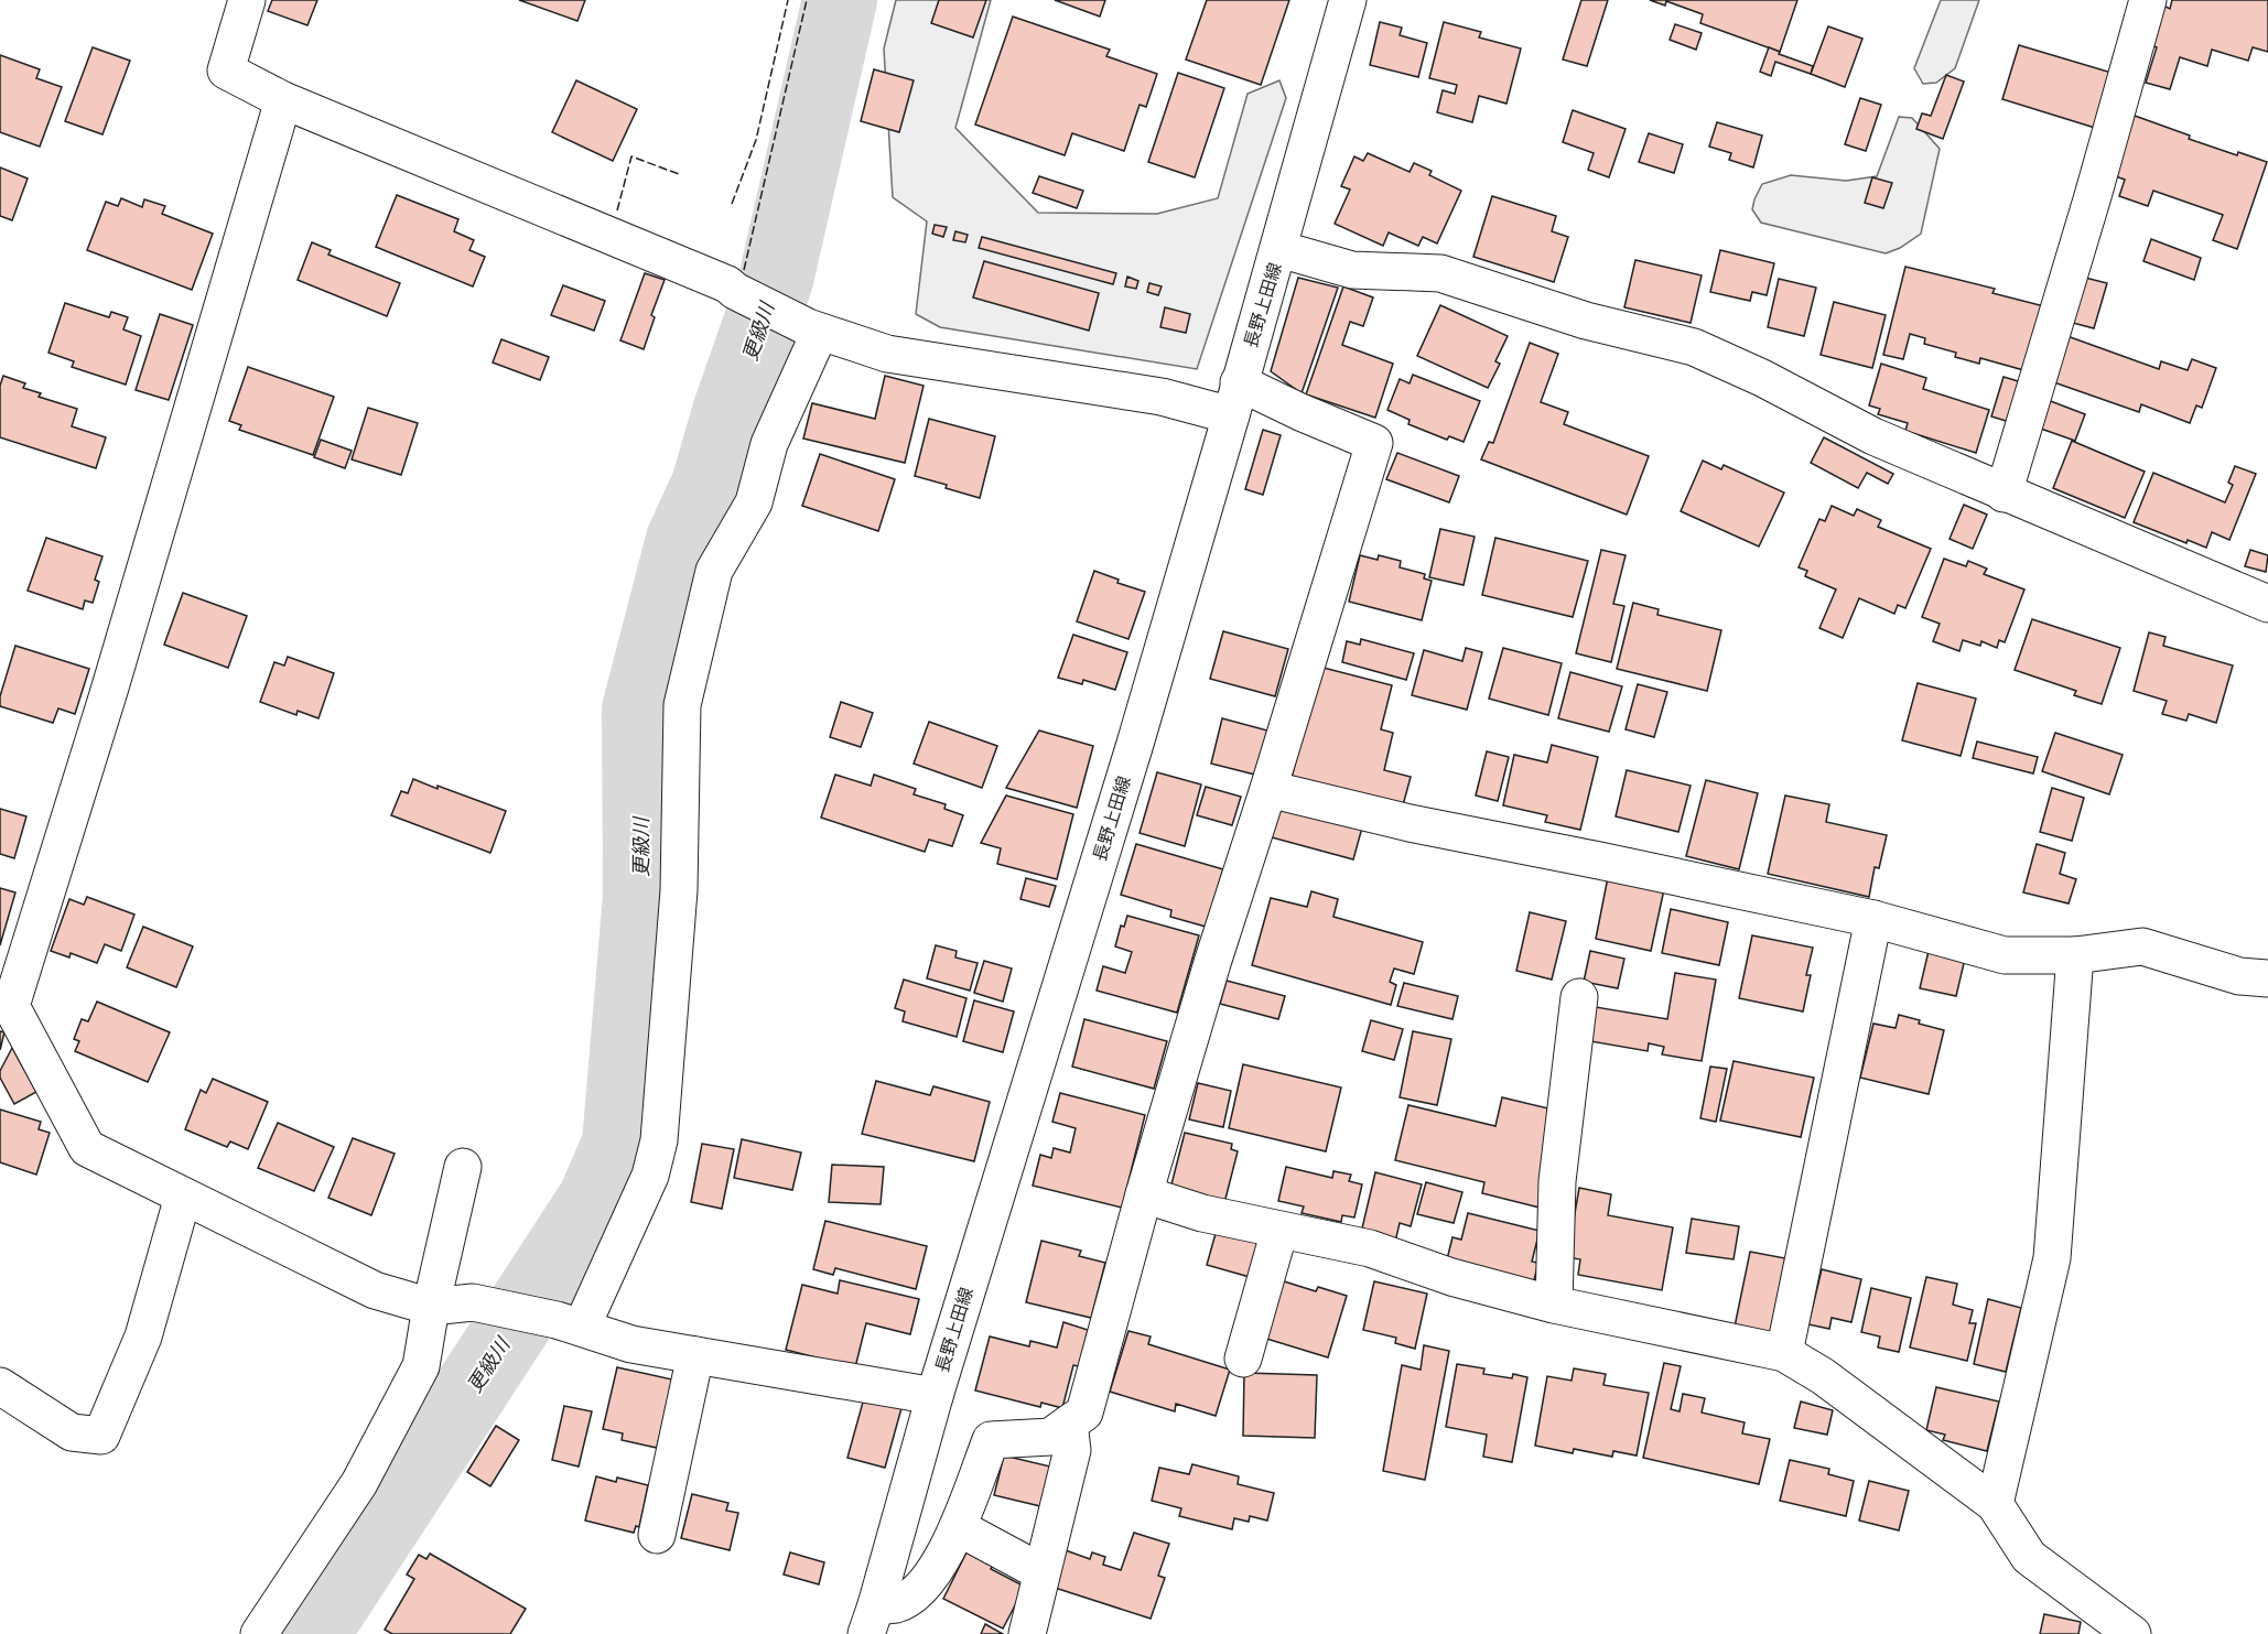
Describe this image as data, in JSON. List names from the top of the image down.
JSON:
{
  "streets": {
    "street": ["長野上田線"]
  },
  "water": ["更級川"]
}
